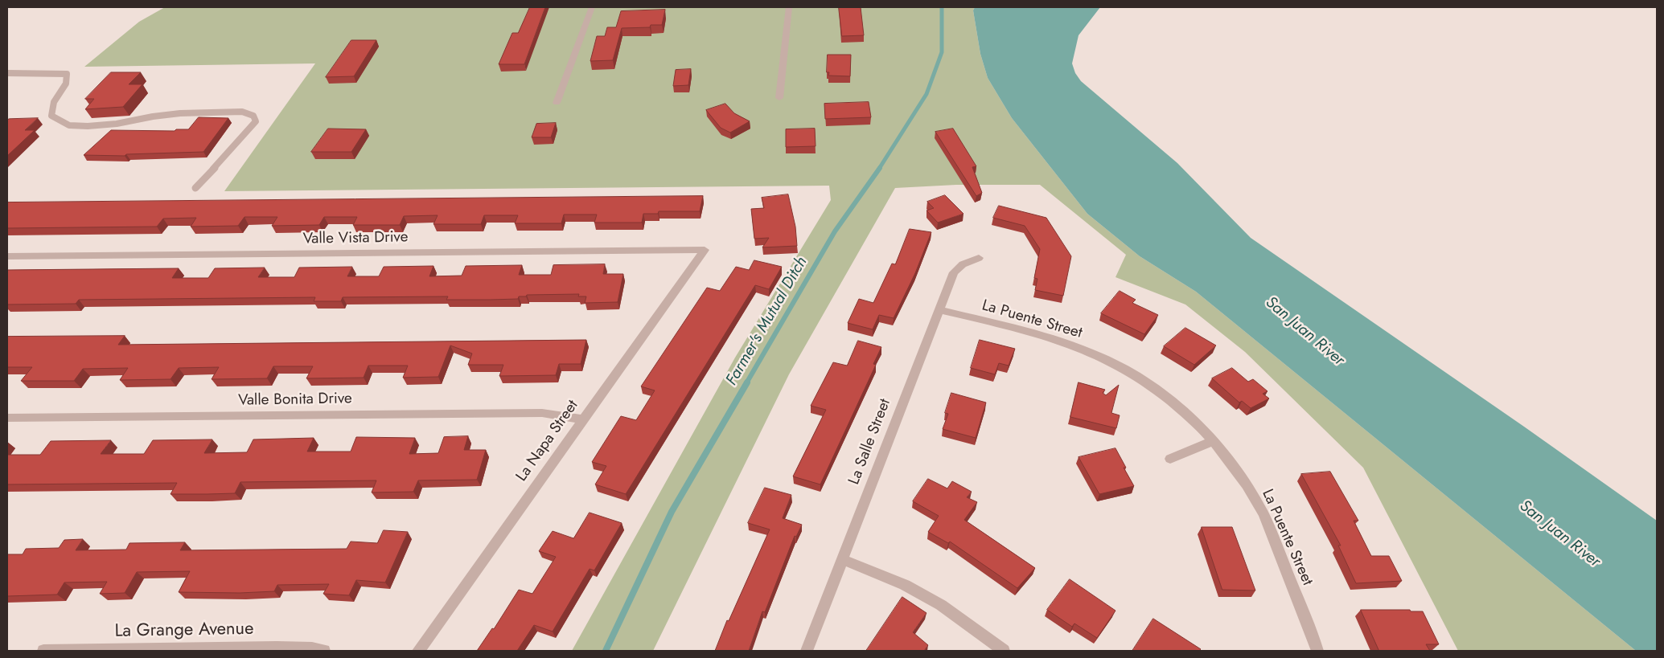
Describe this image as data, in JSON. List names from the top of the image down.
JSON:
{
  "streets": {
    "street": [
      "Valle Vista Drive",
      "La Puente Street",
      "Valle Bonita Drive",
      "La Napa Street",
      "La Salle Street",
      "La Grange Avenue"
    ]
  },
  "crossings": [
    ["Valle Vista Drive", "La Napa Street"],
    ["La Puente Street", "La Salle Street"],
    ["Valle Bonita Drive", "La Napa Street"]
  ],
  "water": ["Farmer's Mutual Ditch", "San Juan River"]
}
